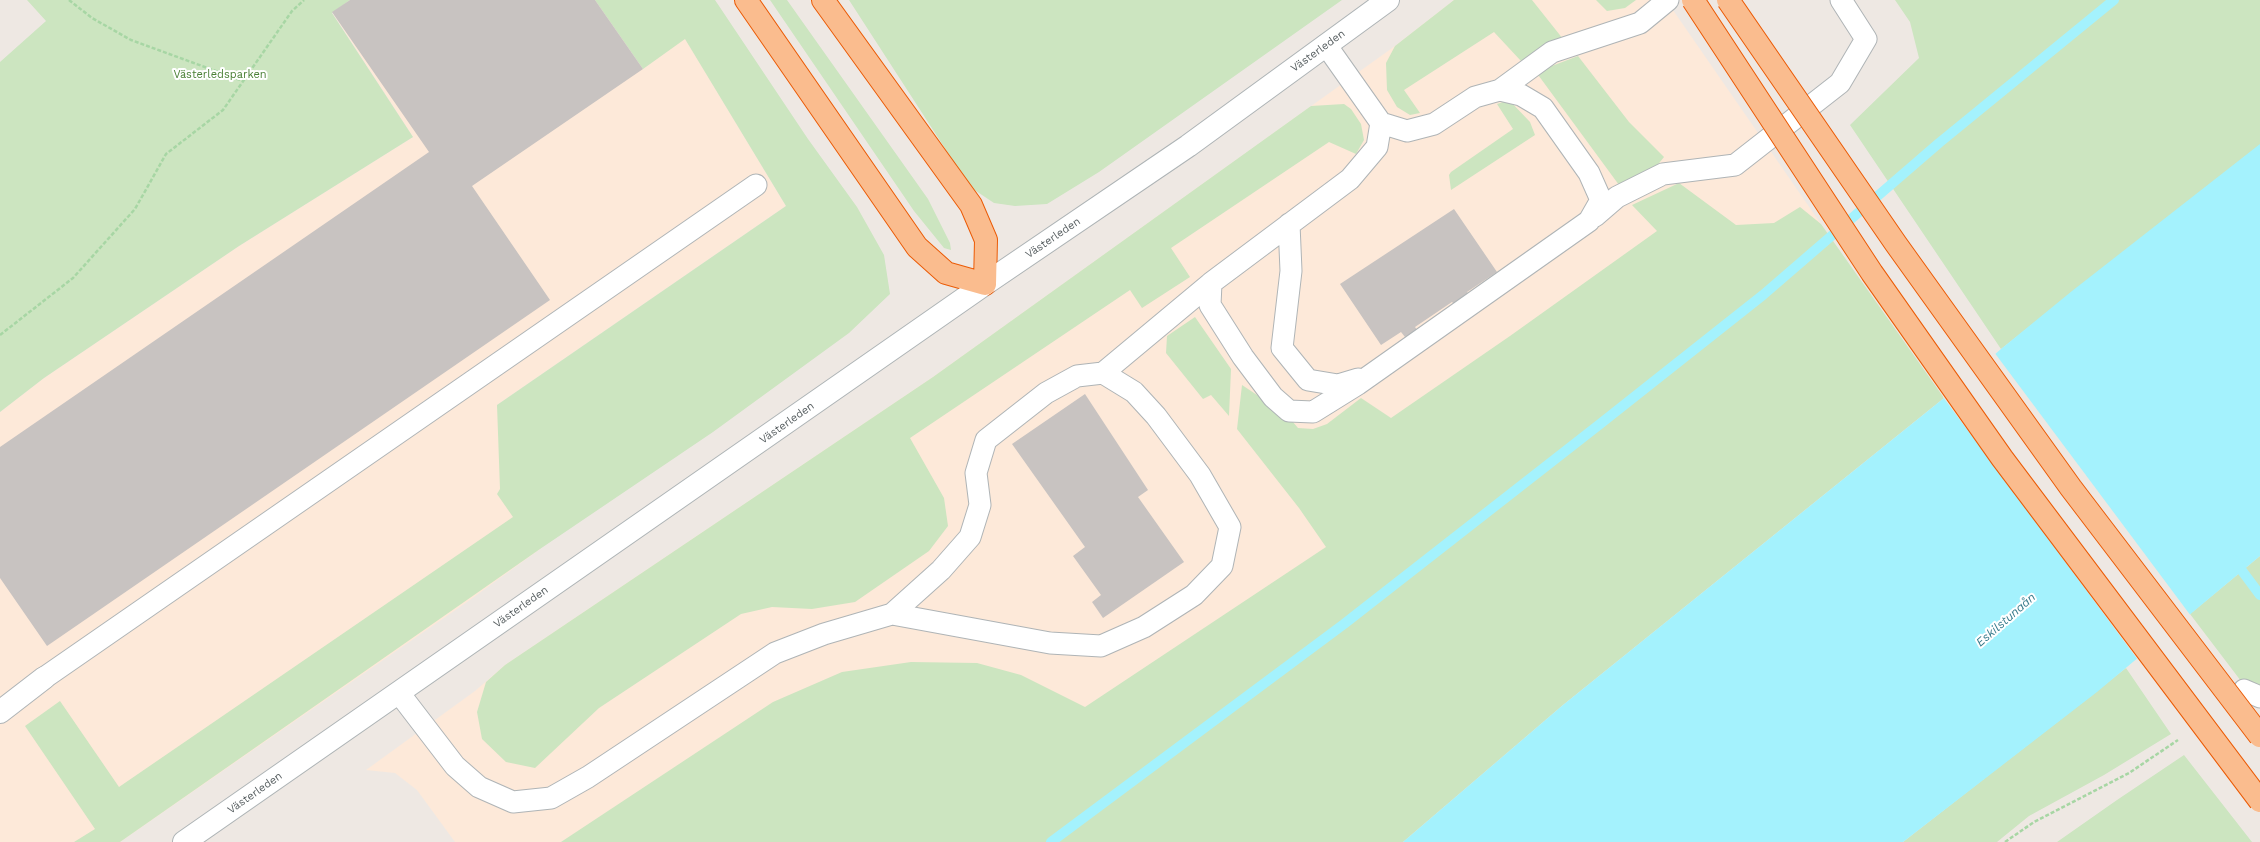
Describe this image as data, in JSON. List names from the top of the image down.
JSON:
{
  "streets": {
    "main road": ["Västerleden"]
  },
  "water": ["Eskilstunaån"],
  "parks": ["Västerledsparken"]
}
